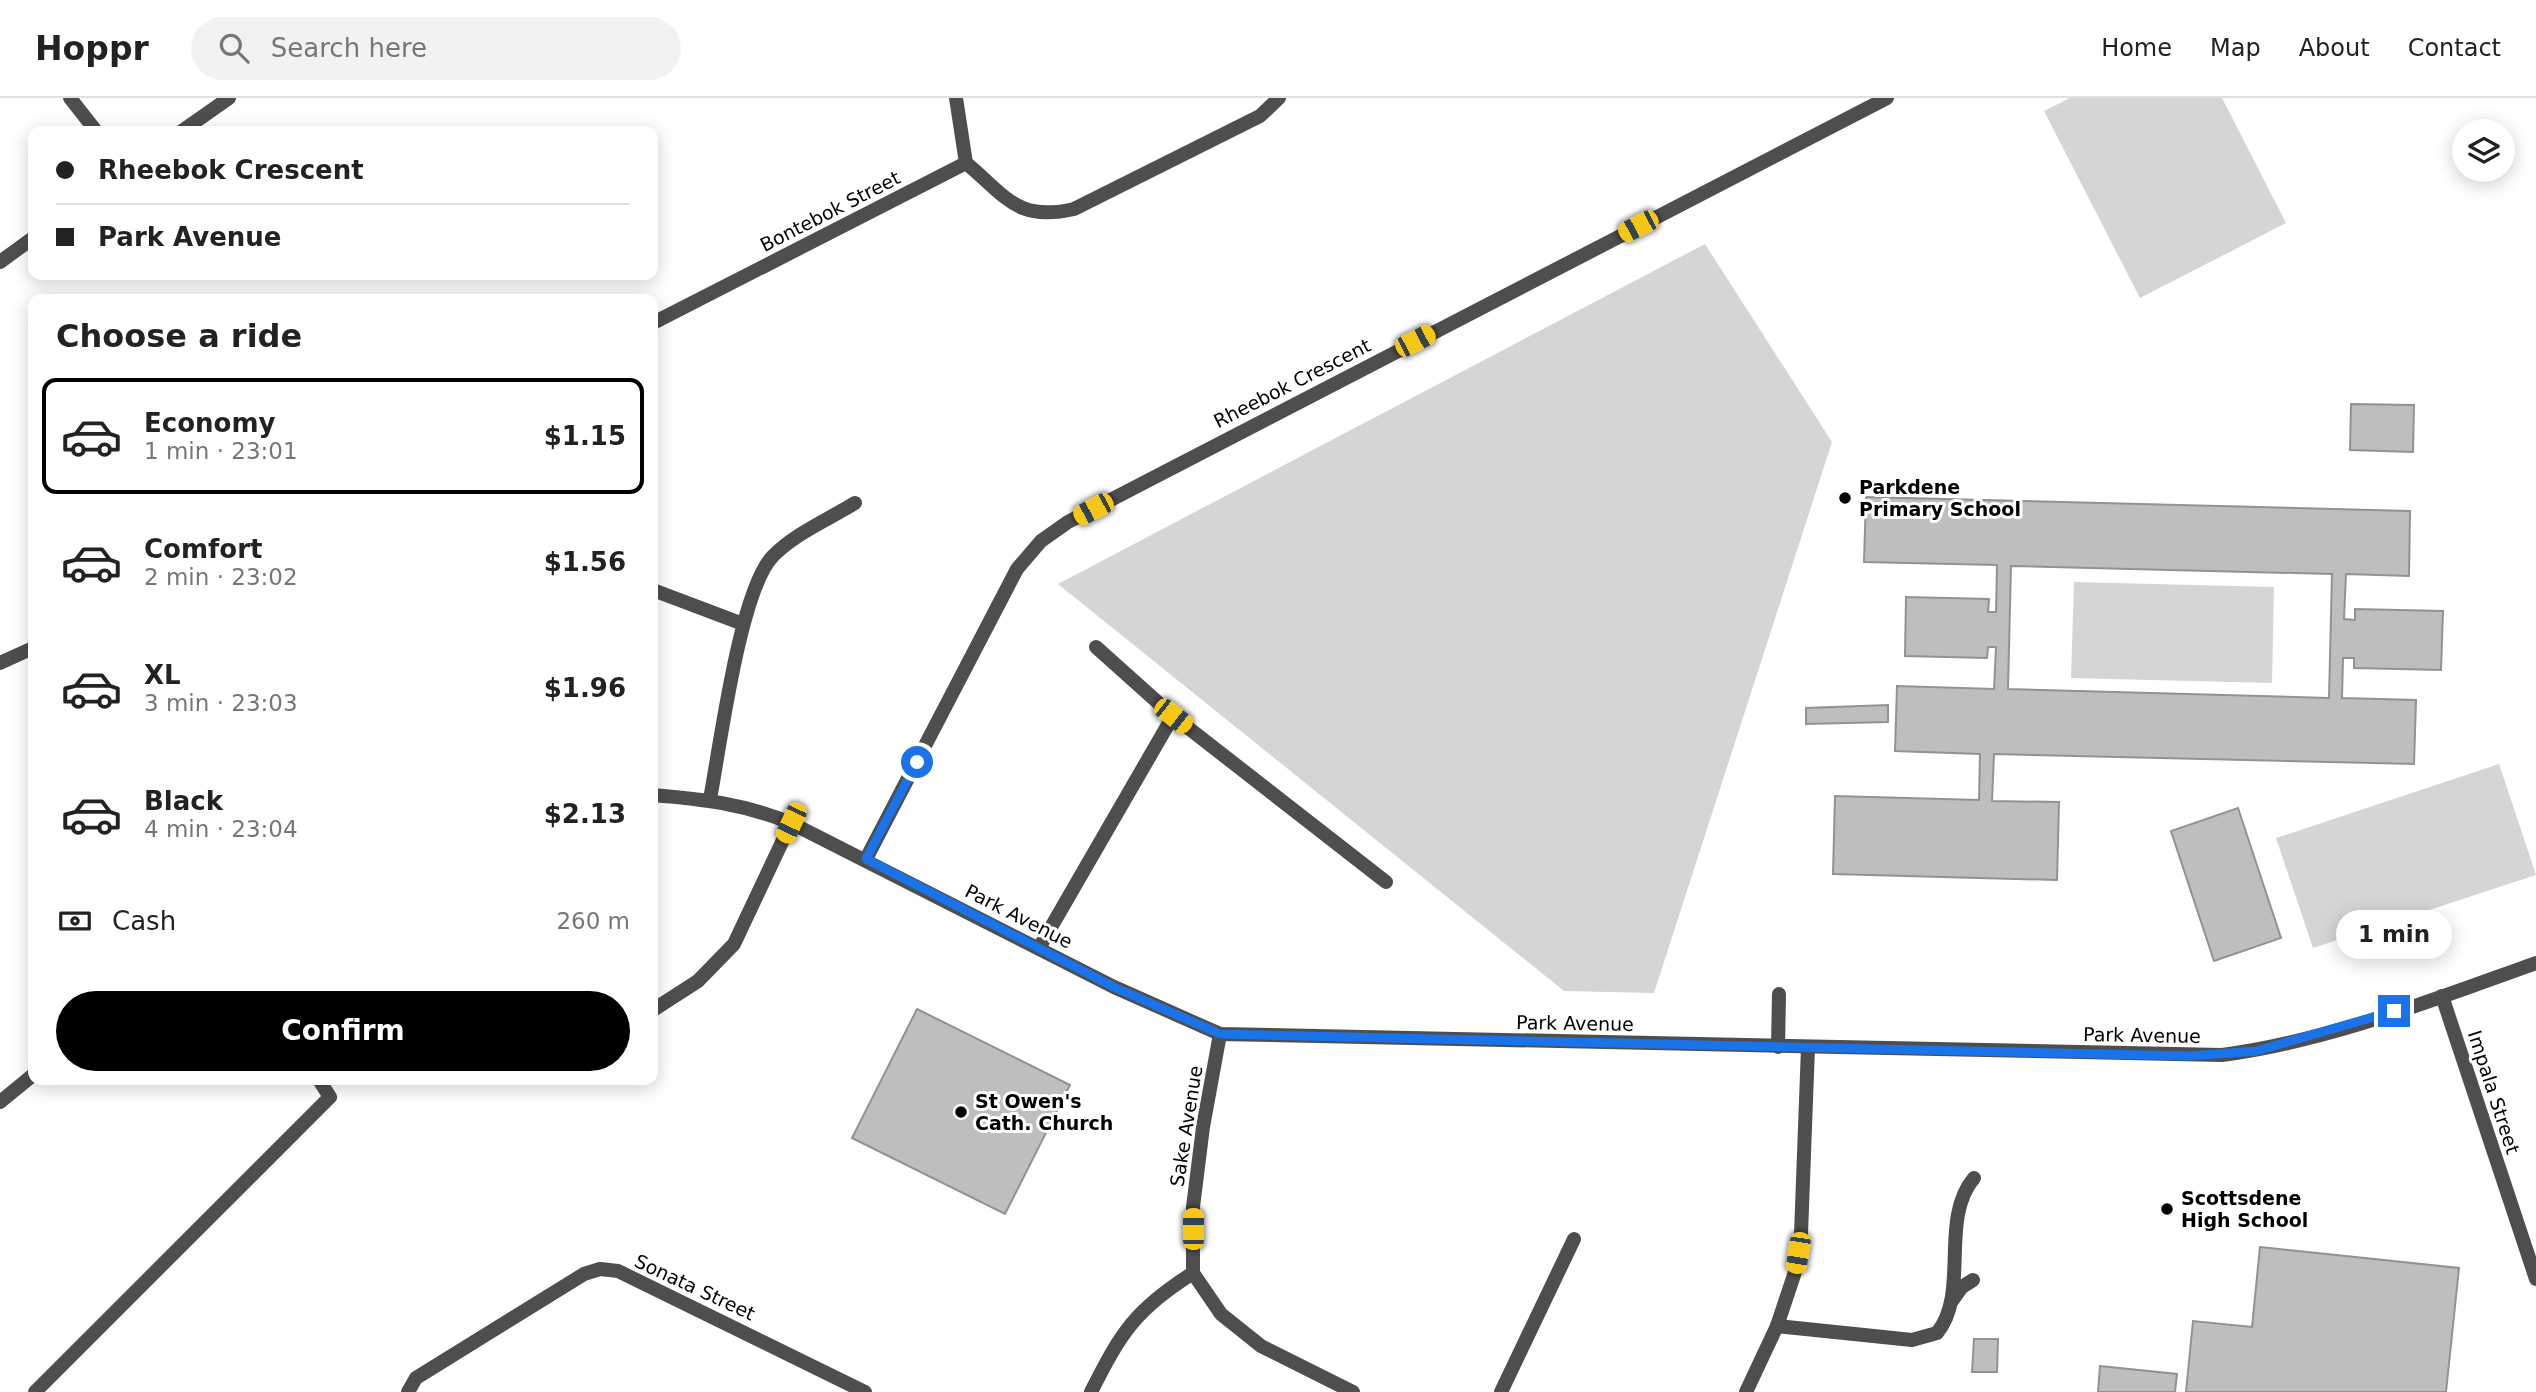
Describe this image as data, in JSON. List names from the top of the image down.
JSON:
{
  "streets": {
    "street": [
      "Bontebok Street",
      "Rheebok Crescent",
      "Park Avenue",
      "Impala Street",
      "Sake Avenue",
      "Sonata Street"
    ]
  },
  "crossings": [
    ["Rheebok Crescent", "Park Avenue"],
    ["Park Avenue", "Impala Street"],
    ["Park Avenue", "Sake Avenue"]
  ],
  "places": ["Parkdene Primary School", "St Owen's Cath. Church", "Scottsdene High School"],
  "page": {
    "header": "Hoppr",
    "search": "Search here",
    "nav": [
      "Home",
      "Map",
      "About",
      "Contact"
    ],
    "banner": ["Rheebok Crescent", "Park Avenue"],
    "heading": "Choose a ride",
    "list": [
      {
        "name": "Economy",
        "note": "1 min · 23:01",
        "value": "$1.15"
      },
      {
        "name": "Comfort",
        "note": "2 min · 23:02",
        "value": "$1.56"
      },
      {
        "name": "XL",
        "note": "3 min · 23:03",
        "value": "$1.96"
      },
      {
        "name": "Black",
        "note": "4 min · 23:04",
        "value": "$2.13"
      }
    ],
    "pay": ["Cash", "260 m"],
    "bubble": "1 min",
    "buttons": "Confirm"
  }
}
